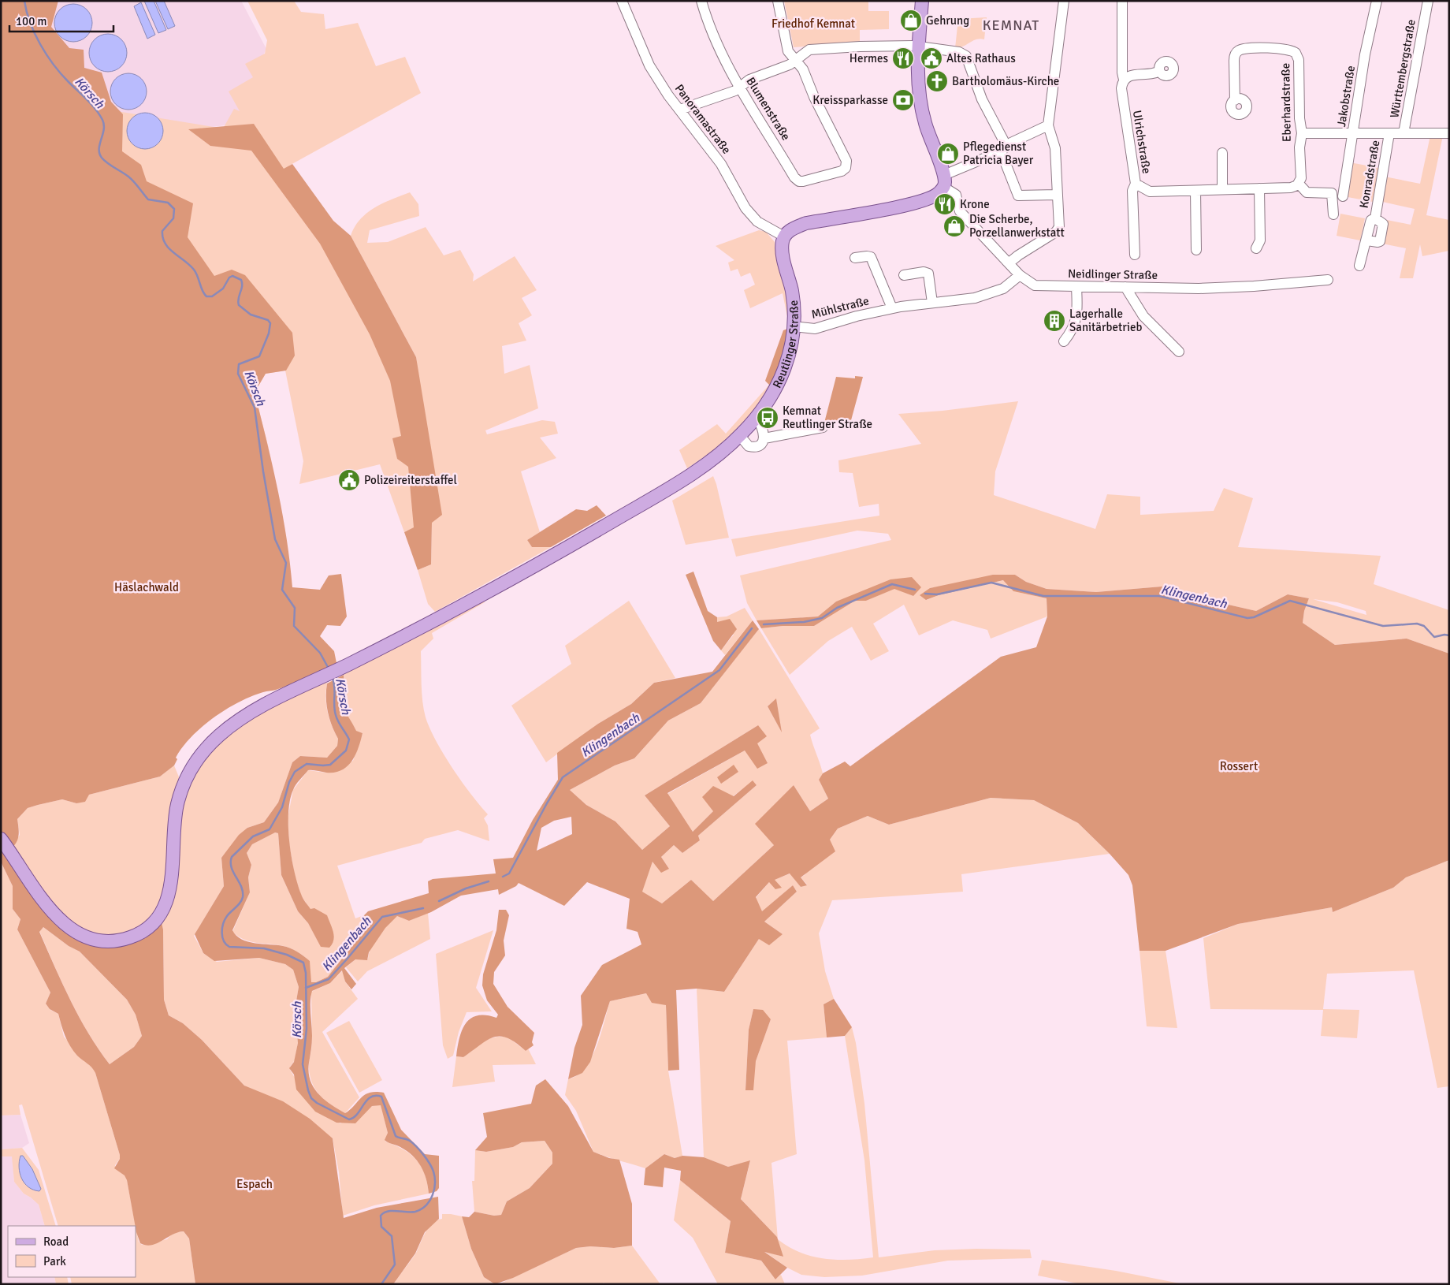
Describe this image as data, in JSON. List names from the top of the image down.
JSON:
{
  "streets": {
    "main road": ["Reutlinger Straße"],
    "street": [
      "Württembergstraße",
      "Jakobstraße",
      "Eberhardstraße",
      "Blumenstraße",
      "Panoramastraße",
      "Ulrichstraße",
      "Konradstraße",
      "Neidlinger Straße",
      "Mühlstraße"
    ]
  },
  "crossings": [
    ["Württembergstraße", "Jakobstraße"],
    ["Württembergstraße", "Eberhardstraße"],
    ["Württembergstraße", "Konradstraße"],
    ["Panoramastraße", "Reutlinger Straße"],
    ["Neidlinger Straße", "Mühlstraße"],
    ["Mühlstraße", "Reutlinger Straße"]
  ],
  "districts": ["KEMNAT"],
  "water": ["Körsch", "Klingenbach"],
  "parks": [
    "Friedhof Kemnat",
    "Häslachwald",
    "Rossert",
    "Espach"
  ],
  "places": {
    "shop": ["Gehrung", "Pflegedienst Patricia Bayer", "Die Scherbe, Porzellanwerkstatt"],
    "restaurant": ["Hermes", "Krone"],
    "public building": ["Altes Rathaus", "Polizeireiterstaffel"],
    "church": ["Bartholomäus-Kirche"],
    "bank": ["Kreissparkasse"],
    "building": ["Lagerhalle Sanitärbetrieb"],
    "bus stop": ["Kemnat Reutlinger Straße"]
  },
  "legend": ["Road", "Park"],
  "scale_bar": "100 m"
}
